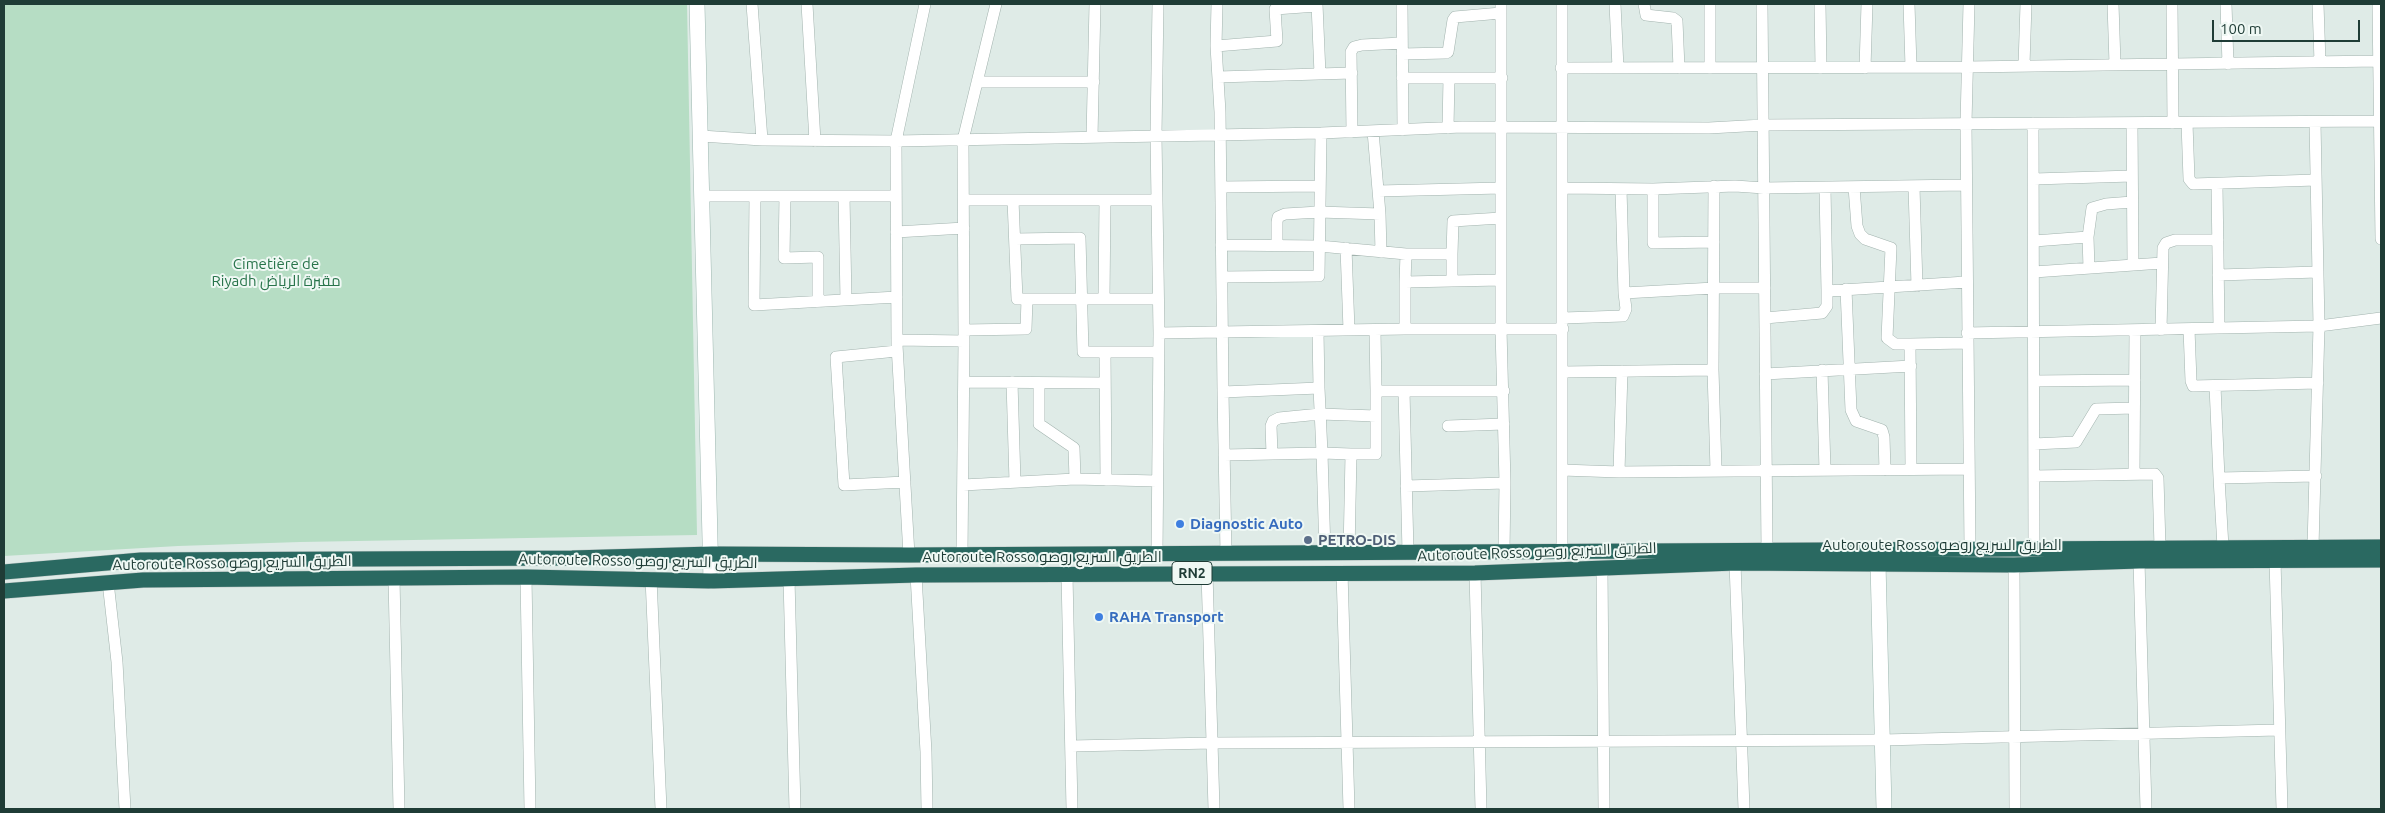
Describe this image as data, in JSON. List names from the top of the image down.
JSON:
{
  "streets": {
    "highway": ["Autoroute Rosso الطريق السريع روصو", "RN2"]
  },
  "parks": ["Cimetière de Riyadh مقبرة الرياض"],
  "places": ["Diagnostic Auto", "PETRO-DIS", "RAHA Transport"],
  "scale_bar": "100 m"
}
